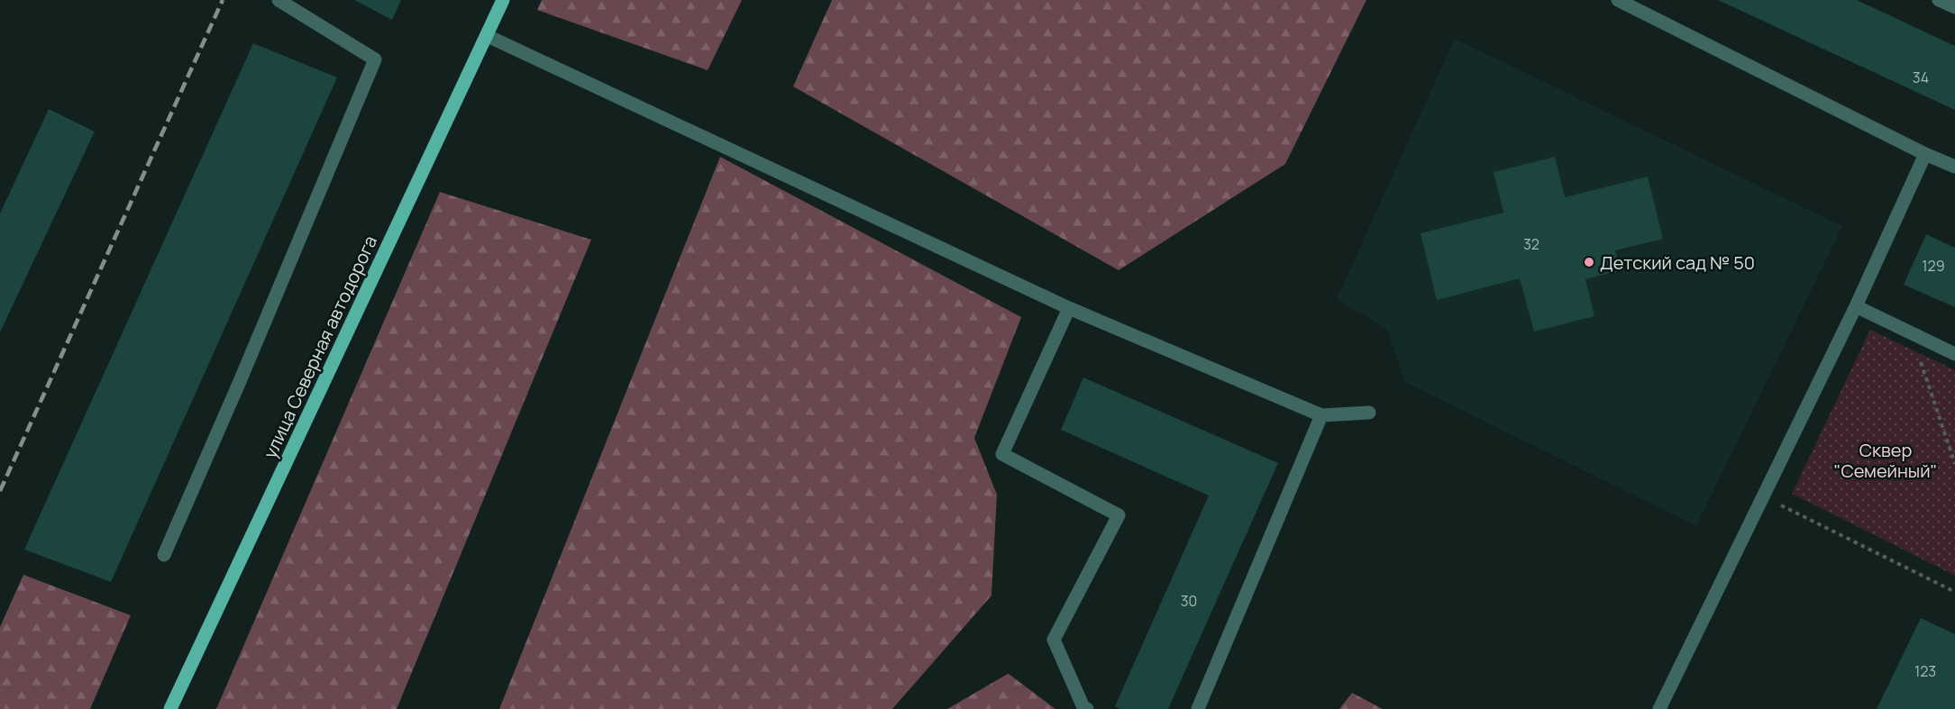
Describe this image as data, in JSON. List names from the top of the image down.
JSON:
{
  "streets": {
    "main road": ["улица Северная автодорога"]
  },
  "parks": ["Сквер \"Семейный\""],
  "places": ["Детский сад № 50"],
  "house_numbers": [
    "34",
    "32",
    "129",
    "30",
    "123"
  ]
}
